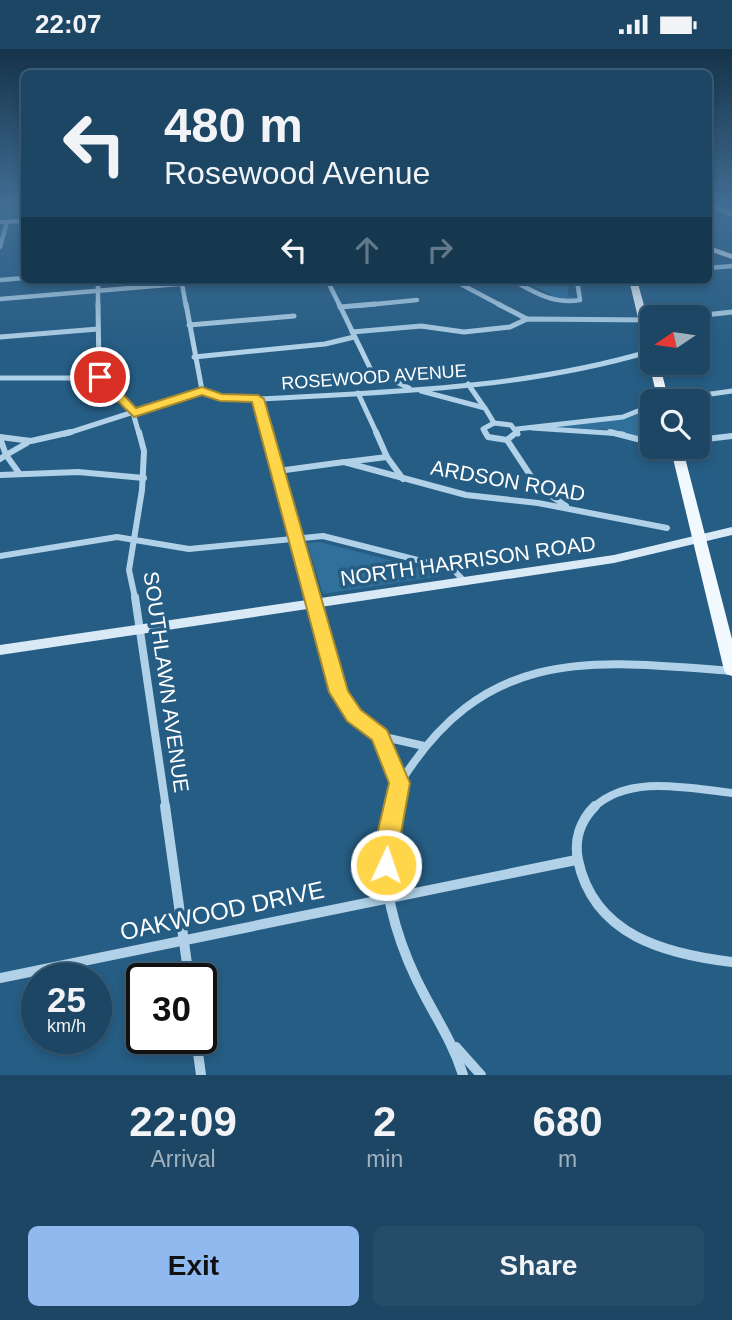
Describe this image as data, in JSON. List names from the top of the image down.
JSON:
{
  "streets": {
    "street": [
      "ROSEWOOD AVENUE",
      "ARDSON ROAD",
      "NORTH HARRISON ROAD",
      "SOUTHLAWN AVENUE",
      "OAKWOOD DRIVE"
    ]
  },
  "crossings": [
    ["NORTH HARRISON ROAD", "SOUTHLAWN AVENUE"],
    ["SOUTHLAWN AVENUE", "OAKWOOD DRIVE"]
  ],
  "north": "left",
  "page": {
    "status": "22:07",
    "turn": ["480 m", "Rosewood Avenue"],
    "speed": "25 km/h",
    "limit": "30",
    "eta": [
      "22:09",
      "Arrival",
      "2",
      "min",
      "680",
      "m"
    ],
    "buttons": ["Exit", "Share"]
  }
}
